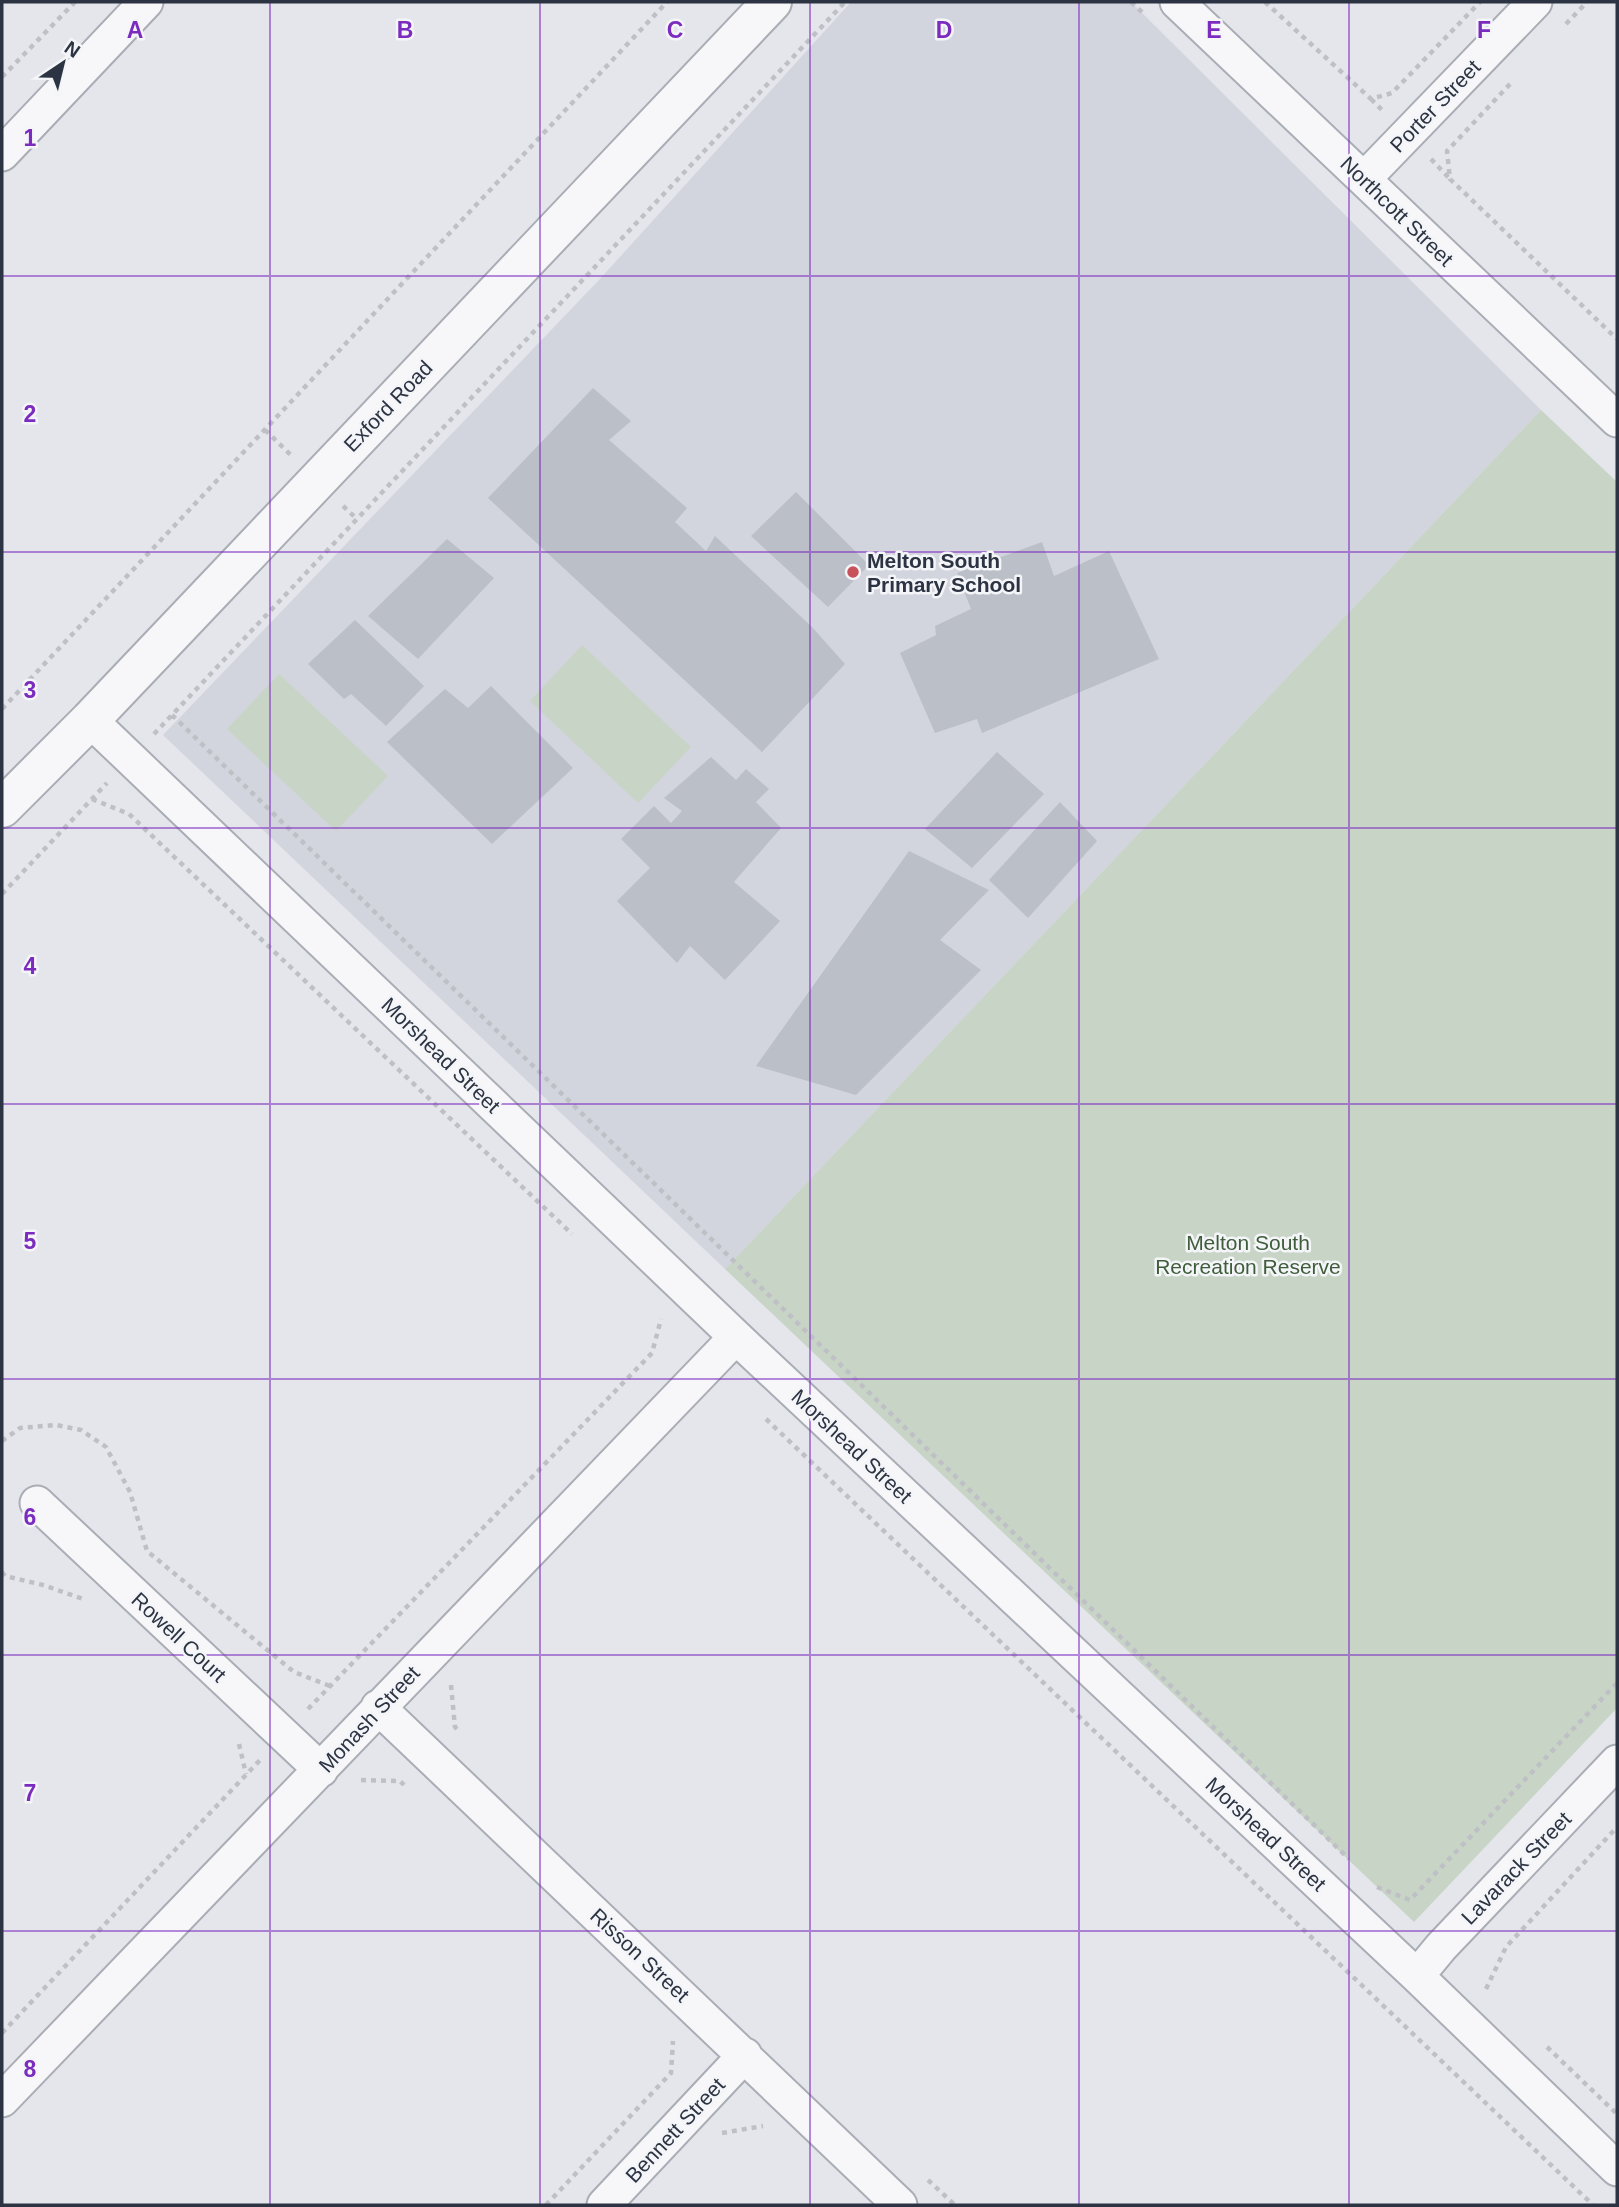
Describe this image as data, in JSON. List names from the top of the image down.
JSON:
{
  "streets": {
    "street": [
      "Porter Street",
      "Northcott Street",
      "Exford Road",
      "Morshead Street",
      "Rowell Court",
      "Monash Street",
      "Lavarack Street",
      "Risson Street",
      "Bennett Street"
    ]
  },
  "crossings": [
    ["Porter Street", "Northcott Street"],
    ["Exford Road", "Morshead Street"],
    ["Morshead Street", "Monash Street"],
    ["Morshead Street", "Lavarack Street"],
    ["Rowell Court", "Monash Street"],
    ["Monash Street", "Risson Street"],
    ["Risson Street", "Bennett Street"]
  ],
  "parks": ["Melton South Recreation Reserve"],
  "places": ["Melton South Primary School"],
  "north": "top right",
  "grid": {
    "columns": [
      "A",
      "B",
      "C",
      "D",
      "E",
      "F"
    ],
    "rows": [
      "1",
      "2",
      "3",
      "4",
      "5",
      "6",
      "7",
      "8"
    ]
  }
}
